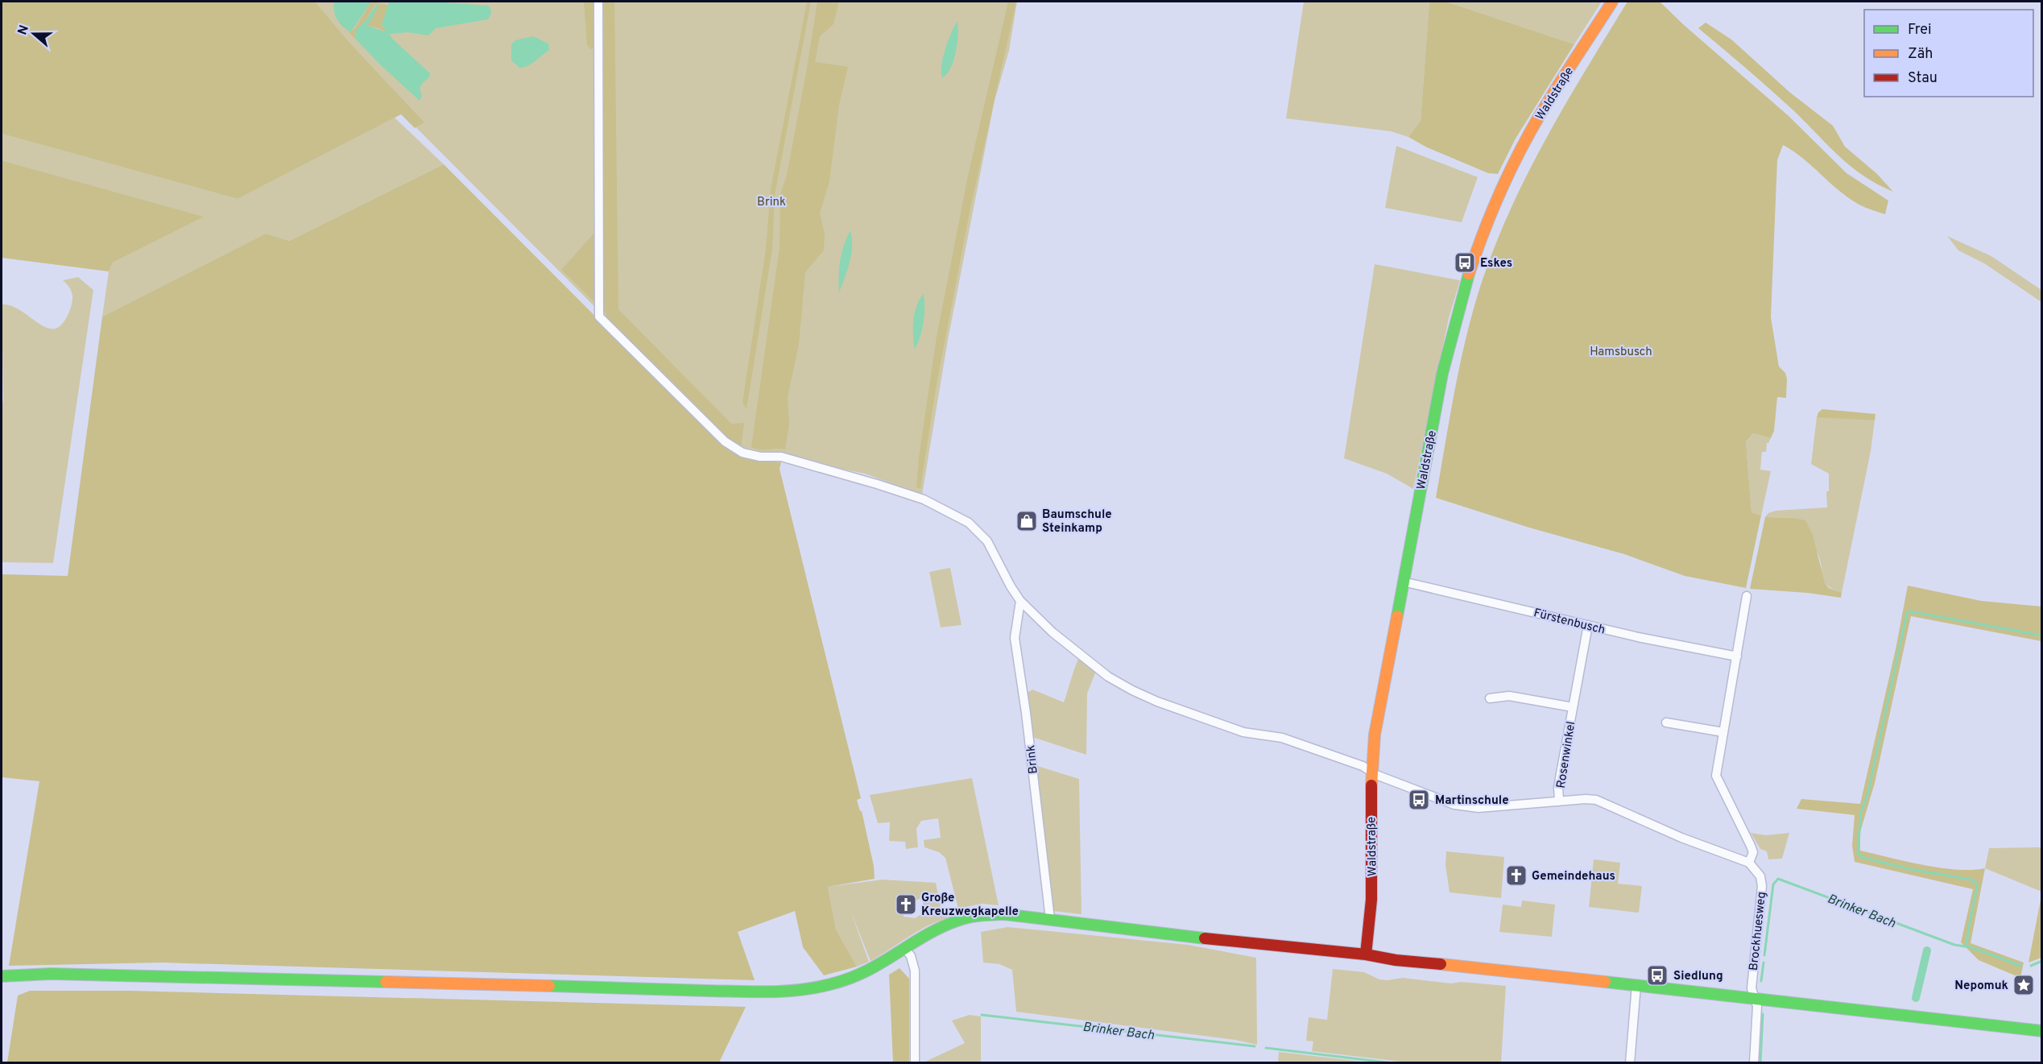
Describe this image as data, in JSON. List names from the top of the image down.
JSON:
{
  "streets": {
    "main road": ["Waldstraße"],
    "street": [
      "Fürstenbusch",
      "Rosenwinkel",
      "Brink",
      "Brockhuesweg"
    ]
  },
  "crossings": [
    ["Waldstraße", "Fürstenbusch"],
    ["Fürstenbusch", "Rosenwinkel"],
    ["Fürstenbusch", "Brockhuesweg"]
  ],
  "water": ["Brinker Bach"],
  "parks": ["Brink", "Hamsbusch"],
  "places": {
    "bus stop": ["Eskes", "Martinschule", "Siedlung"],
    "shop": ["Baumschule Steinkamp"],
    "church": ["Gemeindehaus", "Große Kreuzwegkapelle"],
    "place": ["Nepomuk"]
  },
  "legend": ["Frei", "Zäh", "Stau"],
  "north": "left"
}
